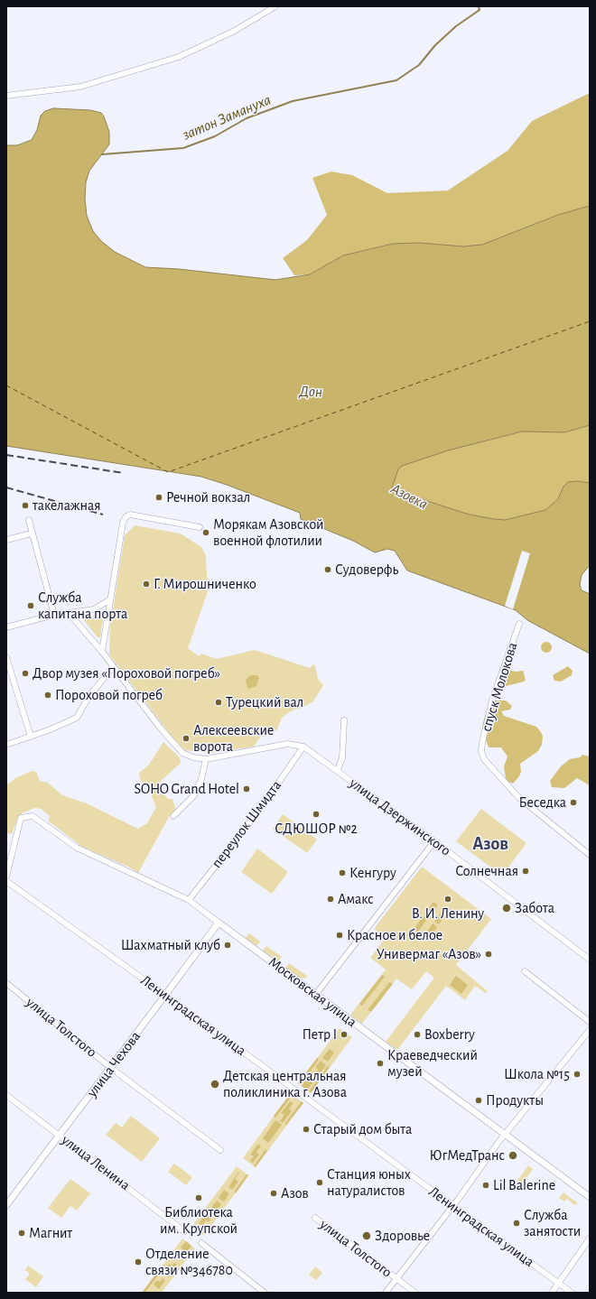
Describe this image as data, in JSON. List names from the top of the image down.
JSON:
{
  "streets": {
    "main road": ["Московская улица", "улица Чехова"],
    "street": [
      "спуск Молокова",
      "улица Дзержинского",
      "переулок Шмидта",
      "Ленинградская улица",
      "улица Толстого",
      "улица Ленина"
    ]
  },
  "crossings": [
    ["улица Дзержинского", "переулок Шмидта"],
    ["переулок Шмидта", "Московская улица"],
    ["Московская улица", "улица Чехова"],
    ["Ленинградская улица", "улица Чехова"],
    ["улица Толстого", "улица Чехова"],
    ["улица Чехова", "улица Ленина"]
  ],
  "districts": ["Азов"],
  "water": ["затон Замануха", "Дон", "Азовка"],
  "places": [
    "Речной вокзал",
    "такелажная",
    "Морякам Азовской военной флотилии",
    "Судоверфь",
    "Г. Мирошниченко",
    "Служба капитана порта",
    "Двор музея «Пороховой погреб»",
    "Пороховой погреб",
    "Турецкий вал",
    "Алексеевские ворота",
    "SOHO Grand Hotel",
    "Беседка",
    "СДЮШОР №2",
    "Солнечная",
    "Кенгуру",
    "Амакс",
    "В. И. Ленину",
    "Забота",
    "Красное и белое",
    "Шахматный клуб",
    "Универмаг «Азов»",
    "Петр I",
    "Boxberry",
    "Краеведческий музей",
    "Школа №15",
    "Детская центральная поликлиника г. Азова",
    "Продукты",
    "Старый дом быта",
    "ЮгМедТранс",
    "Станция юных натуралистов",
    "Lil Balerine",
    "Азов",
    "Библиотека им. Крупской",
    "Служба занятости",
    "Магнит",
    "Здоровье",
    "Отделение связи №346780"
  ]
}
